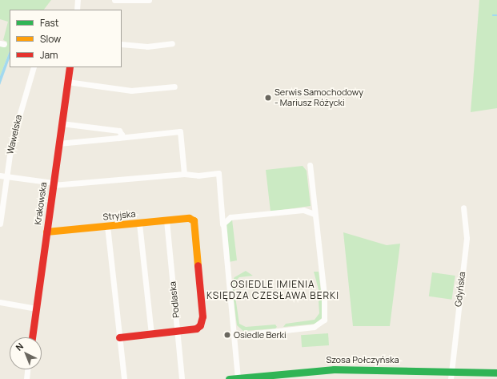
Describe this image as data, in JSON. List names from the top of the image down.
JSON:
{
  "streets": {
    "street": [
      "Wawelska",
      "Krakowska",
      "Stryjska",
      "Gdyńska",
      "Podlaska",
      "Szosa Połczyńska"
    ]
  },
  "crossings": [
    ["Krakowska", "Stryjska"],
    ["Stryjska", "Podlaska"],
    ["Gdyńska", "Szosa Połczyńska"]
  ],
  "districts": ["OSIEDLE IMIENIA KSIĘDZA CZESŁAWA BERKI"],
  "places": ["Serwis Samochodowy - Mariusz Różycki", "Osiedle Berki"],
  "legend": ["Fast", "Slow", "Jam"],
  "north": "top left"
}
